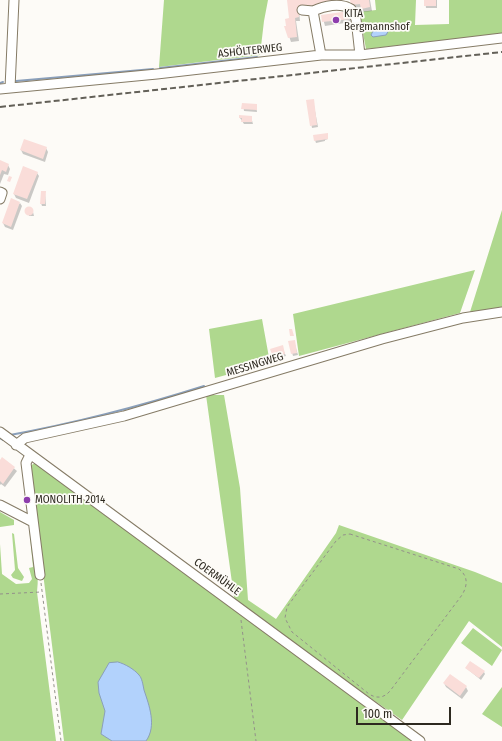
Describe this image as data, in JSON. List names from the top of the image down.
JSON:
{
  "streets": {
    "street": ["ASHÖLTERWEG", "MESSINGWEG", "COERMÜHLE"]
  },
  "crossings": [
    ["MESSINGWEG", "COERMÜHLE"]
  ],
  "places": ["KITA Bergmannshof", "MONOLITH 2014"],
  "scale_bar": "100 m"
}
